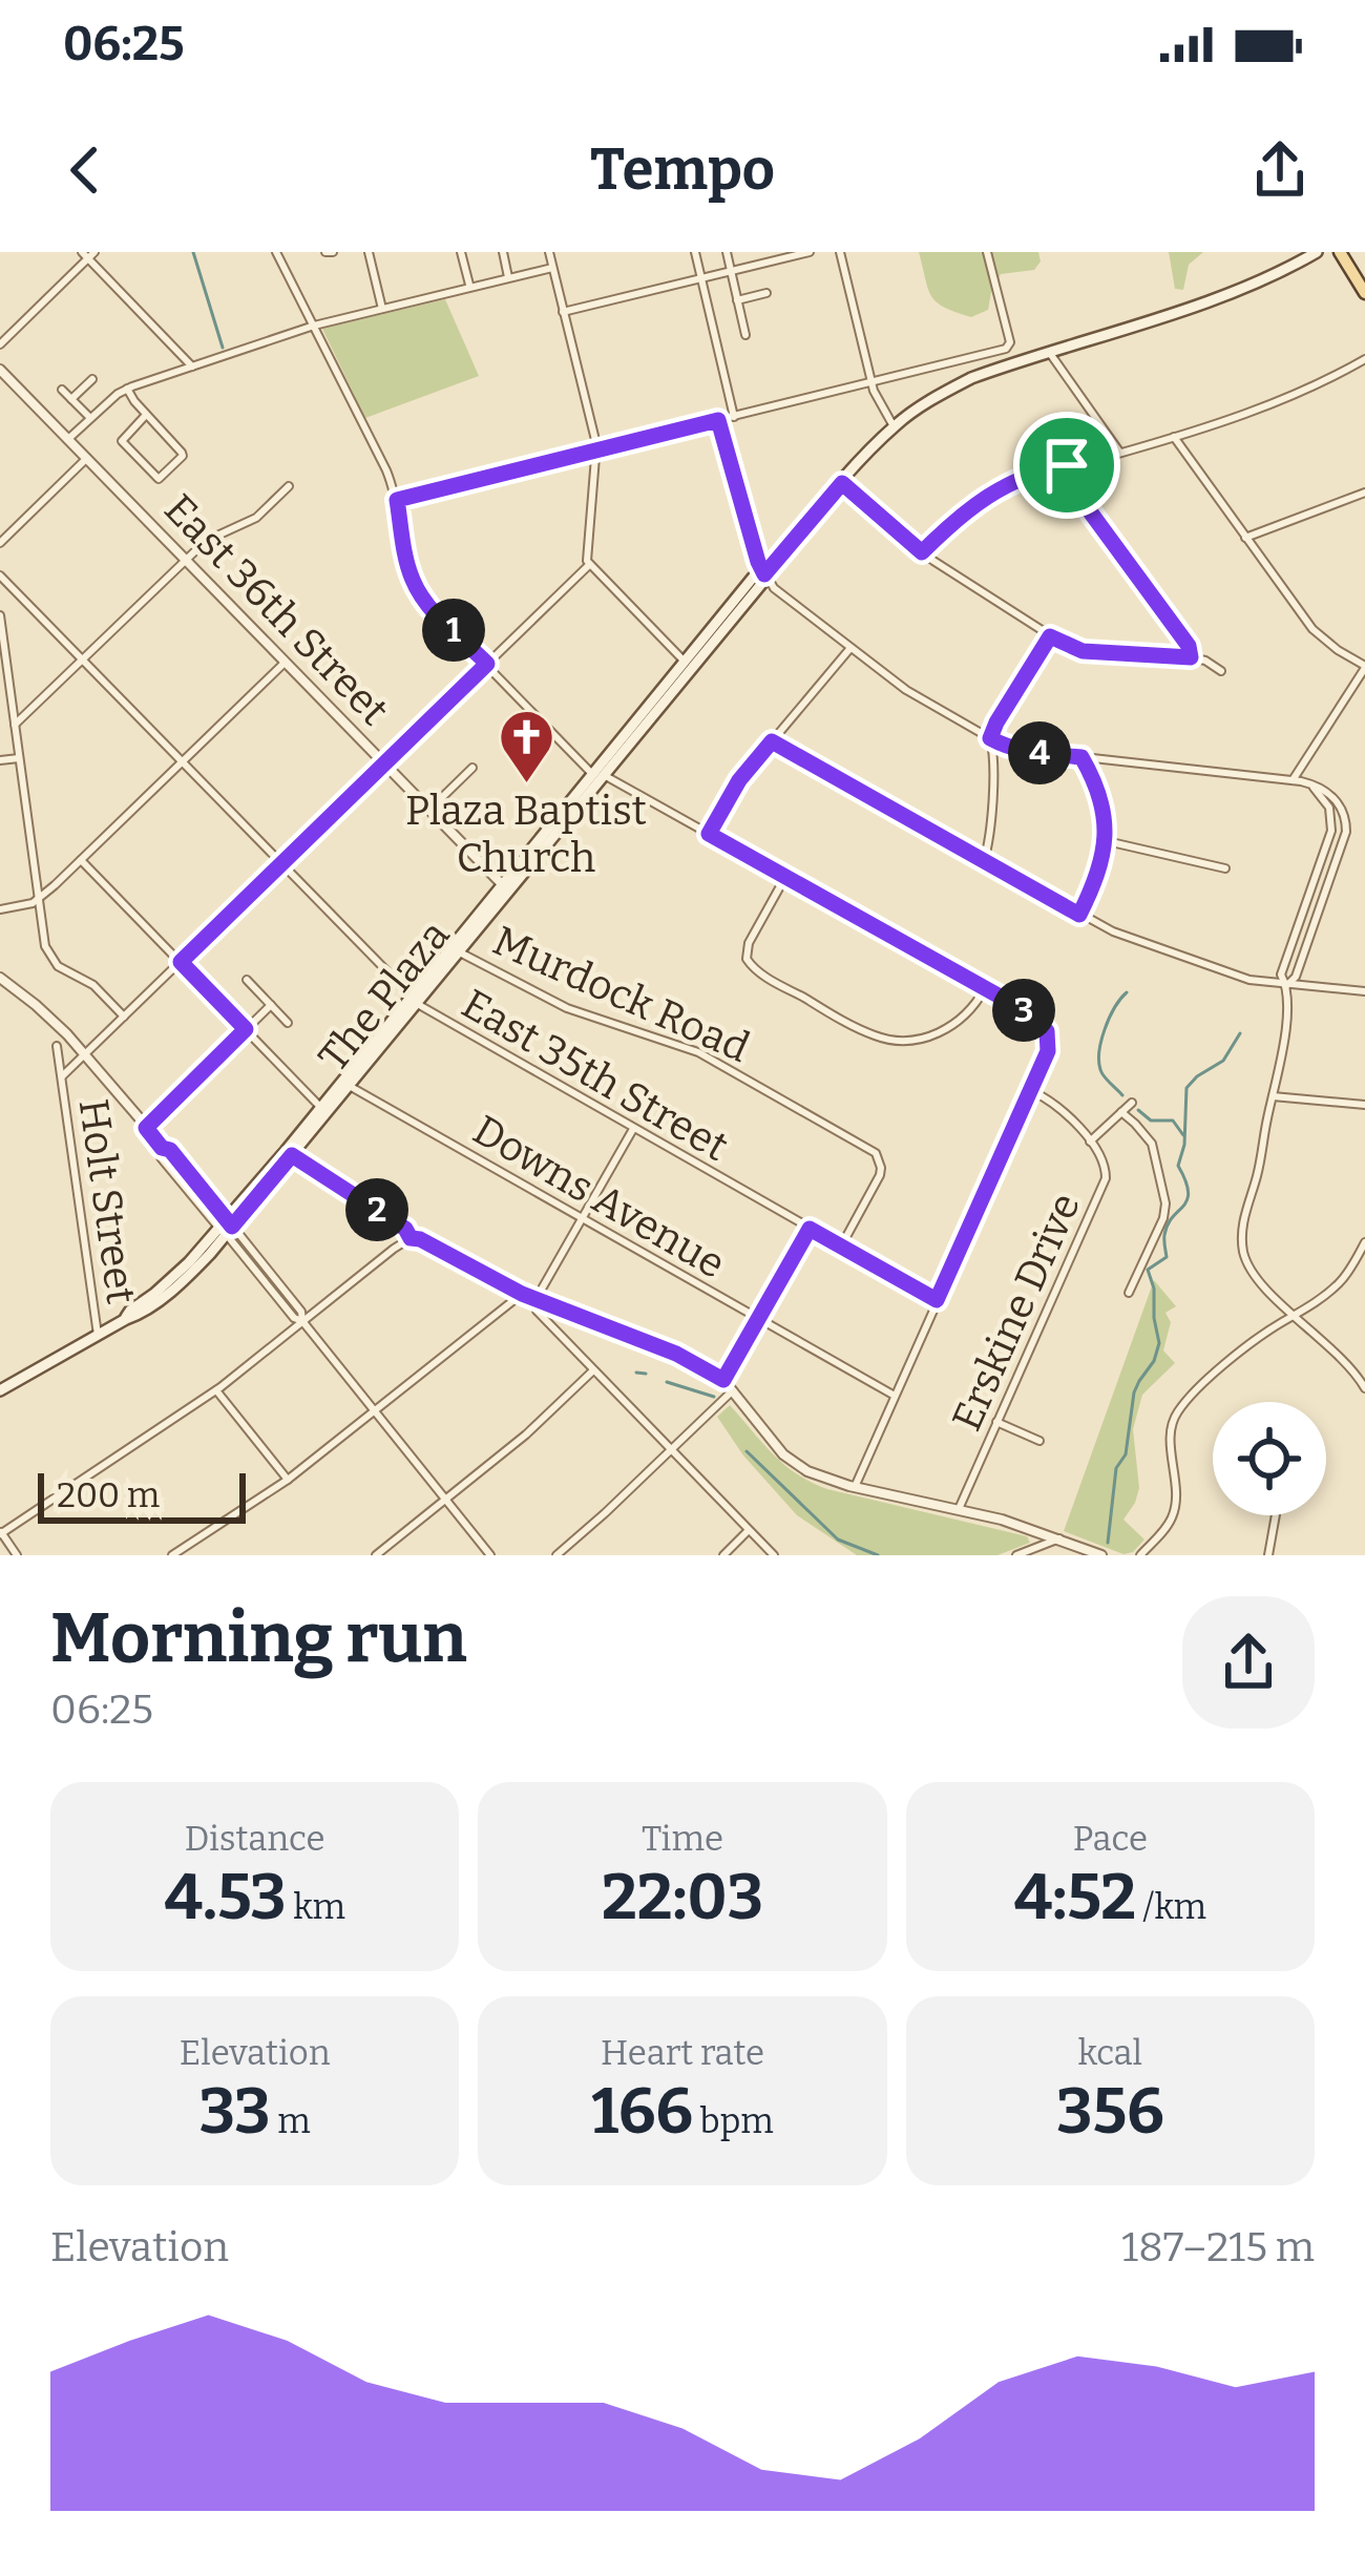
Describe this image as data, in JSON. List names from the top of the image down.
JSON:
{
  "streets": {
    "main road": ["The Plaza"],
    "street": [
      "East 36th Street",
      "Murdock Road",
      "East 35th Street",
      "Downs Avenue",
      "Holt Street",
      "Erskine Drive"
    ]
  },
  "crossings": [
    ["East 36th Street", "The Plaza"],
    ["East 36th Street", "Holt Street"],
    ["Murdock Road", "The Plaza"],
    ["Murdock Road", "East 35th Street"],
    ["The Plaza", "East 35th Street"],
    ["The Plaza", "Downs Avenue"],
    ["The Plaza", "Holt Street"],
    ["East 35th Street", "Holt Street"]
  ],
  "places": {
    "church": ["Plaza Baptist Church"]
  },
  "scale_bar": "200 m",
  "page": {
    "status": "06:25",
    "header": "Tempo",
    "pins": [
      "1",
      "4",
      "3",
      "2"
    ],
    "scale": "200 m",
    "heading": ["Morning run", "06:25"],
    "stats": [
      ["Distance", "4.53 km"],
      ["Time", "22:03"],
      ["Pace", "4:52 /km"],
      ["Elevation", "33 m"],
      ["Heart rate", "166 bpm"],
      ["kcal", "356"]
    ],
    "chart": ["Elevation", "187–215 m"]
  }
}
